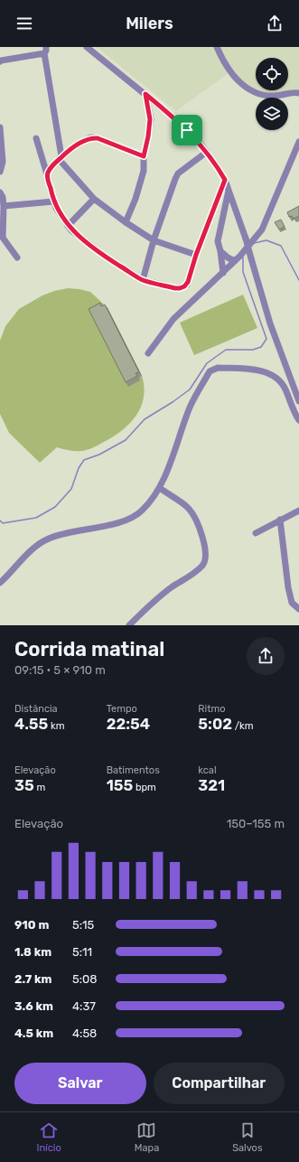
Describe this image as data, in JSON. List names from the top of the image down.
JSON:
{
  "page": {
    "header": "Milers",
    "heading": ["Corrida matinal", "09:15 · 5 × 910 m"],
    "stats": [
      ["Distância", "4.55 km"],
      ["Tempo", "22:54"],
      ["Ritmo", "5:02 /km"],
      ["Elevação", "35 m"],
      ["Batimentos", "155 bpm"],
      ["kcal", "321"]
    ],
    "chart": ["Elevação", "150–155 m"],
    "list": [
      {
        "name": "910 m",
        "note": "5:15"
      },
      {
        "name": "1.8 km",
        "note": "5:11"
      },
      {
        "name": "2.7 km",
        "note": "5:08"
      },
      {
        "name": "3.6 km",
        "note": "4:37"
      },
      {
        "name": "4.5 km",
        "note": "4:58"
      }
    ],
    "buttons": ["Salvar", "Compartilhar"],
    "tabs": ["Início", "Mapa", "Salvos"]
  }
}
